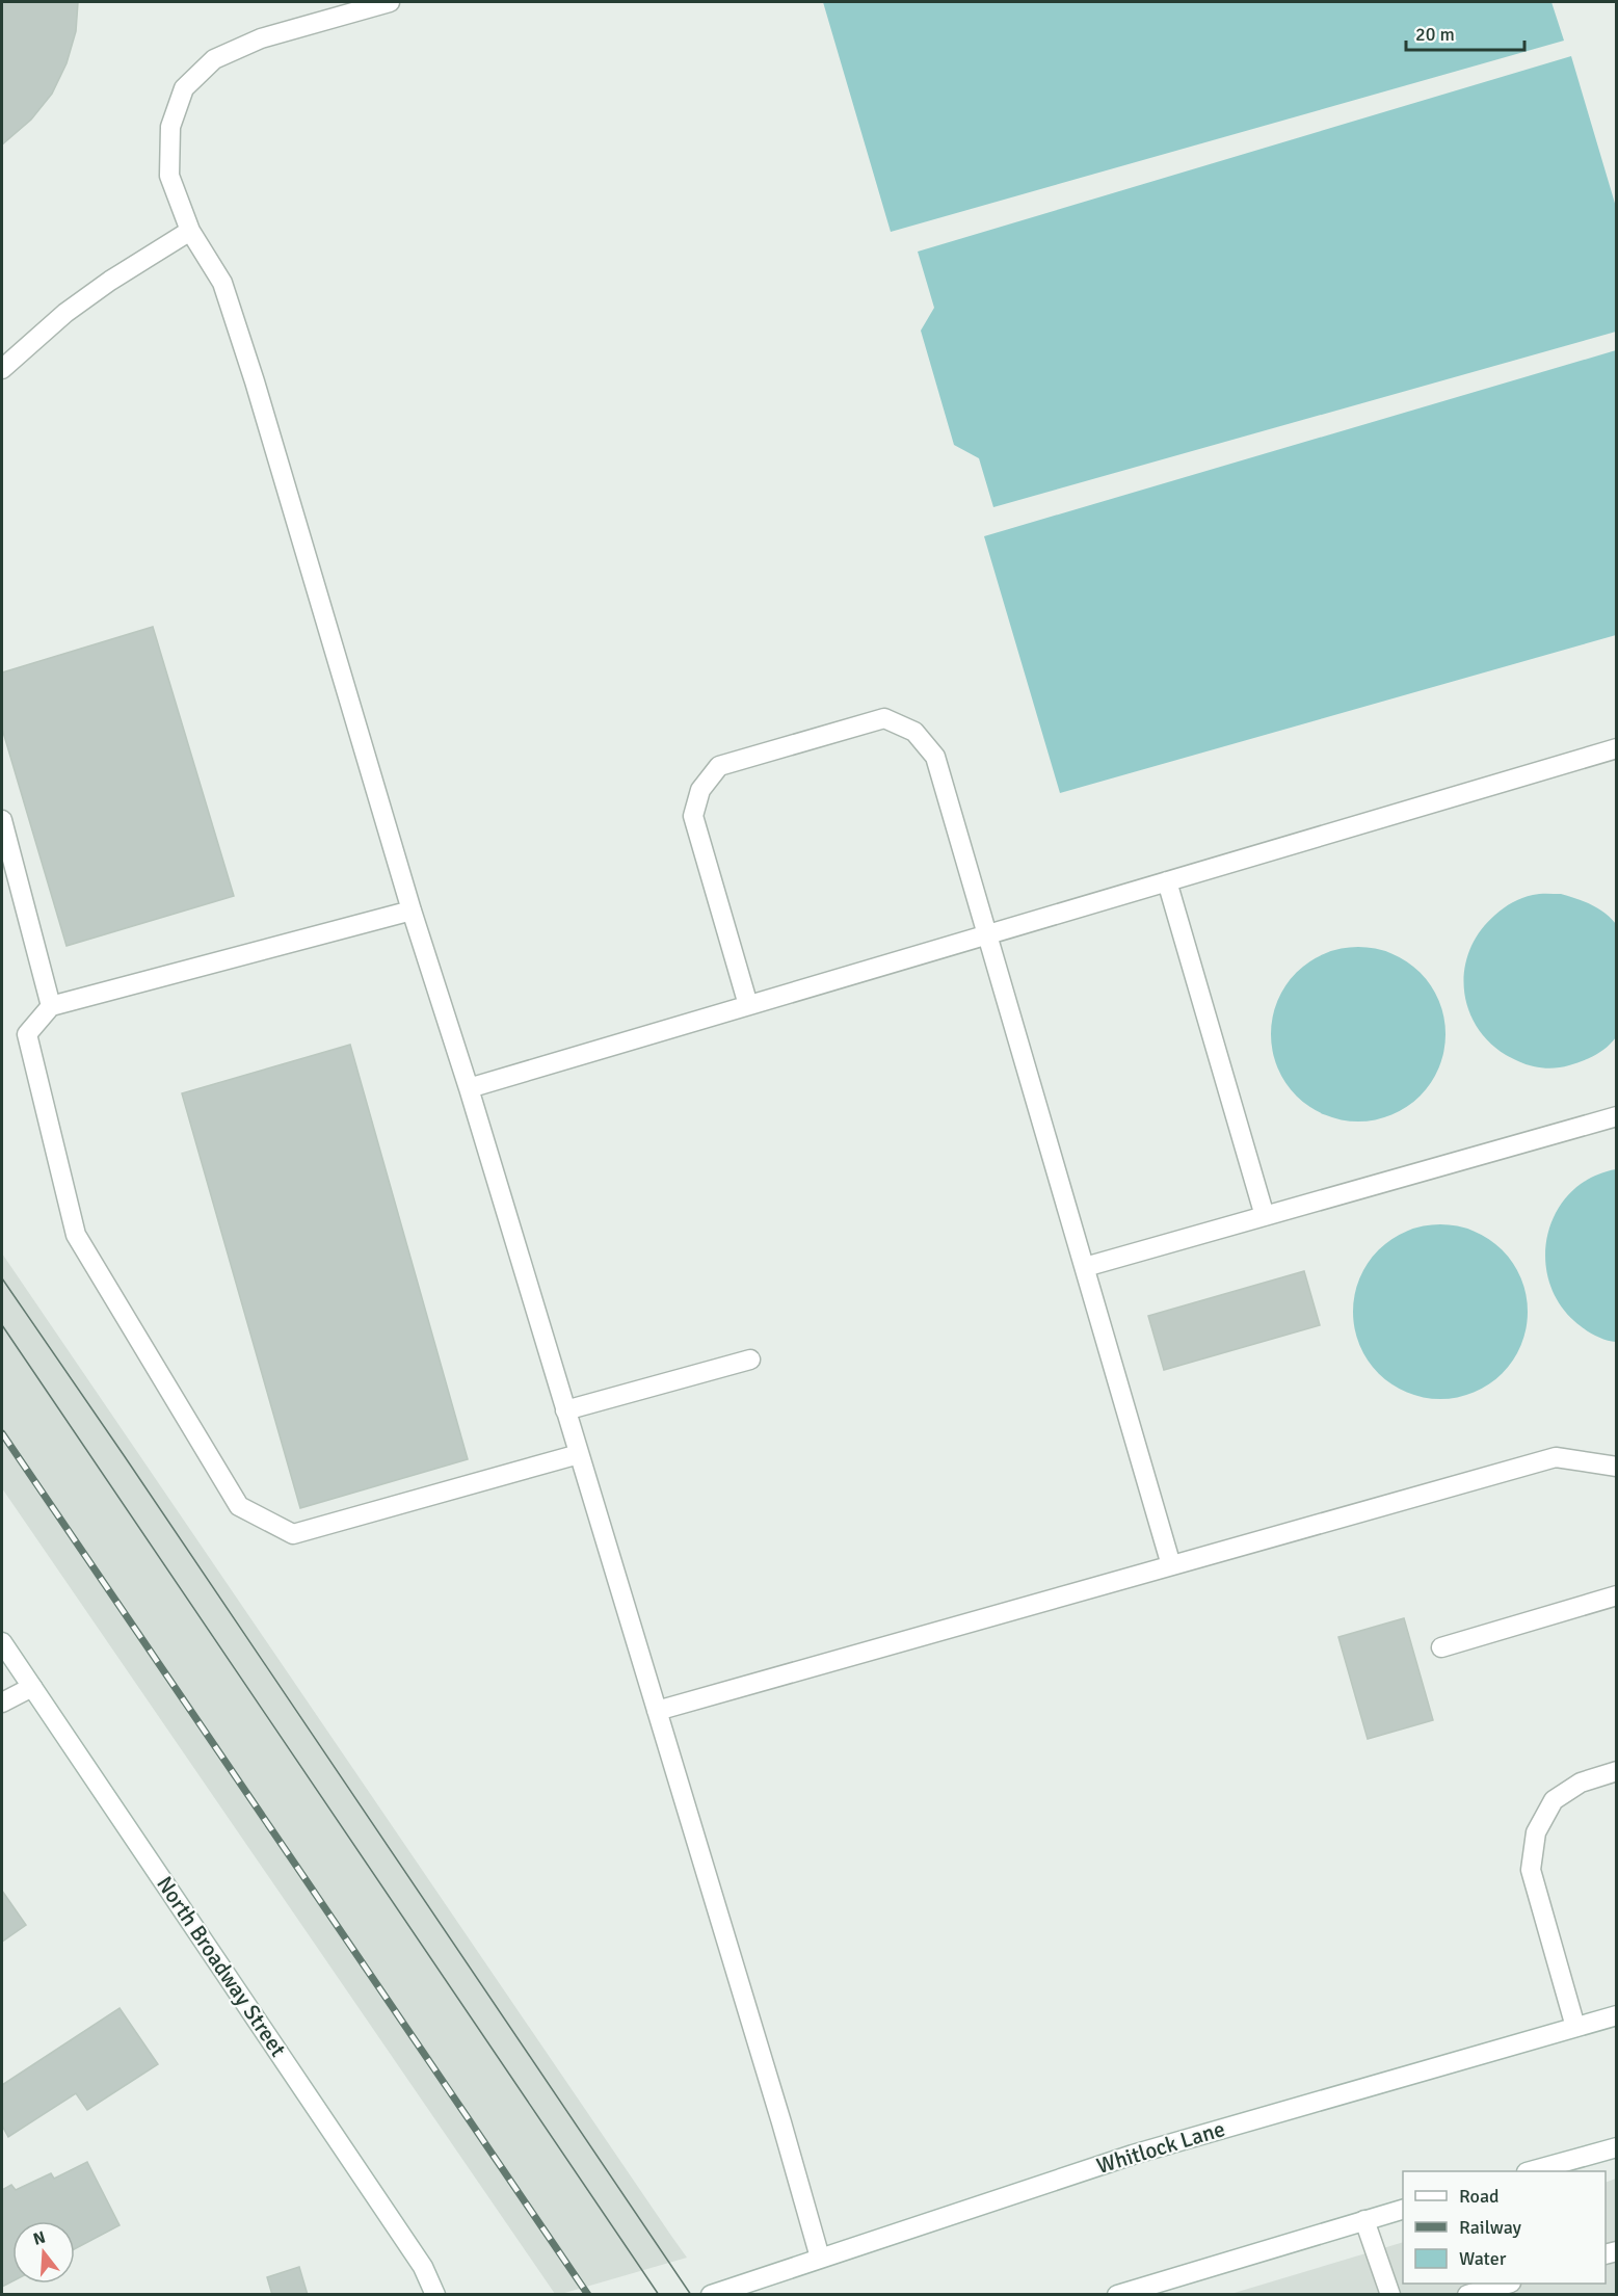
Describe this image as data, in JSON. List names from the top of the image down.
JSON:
{
  "streets": {
    "main road": ["North Broadway Street", "Whitlock Lane"]
  },
  "legend": ["Road", "Railway", "Water"],
  "scale_bar": "20 m",
  "north": "top"
}
